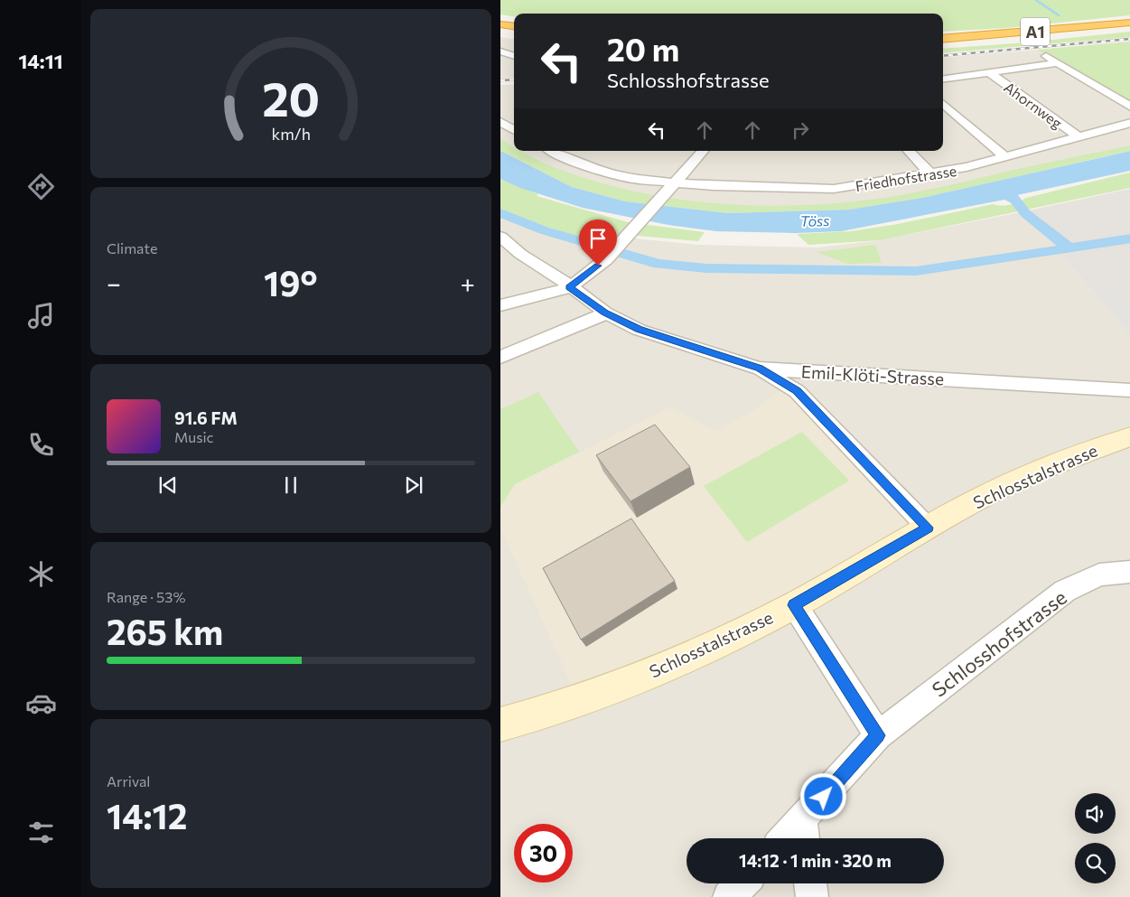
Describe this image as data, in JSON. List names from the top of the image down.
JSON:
{
  "streets": {
    "highway": ["A1"],
    "main road": ["Schlosstalstrasse"],
    "street": [
      "Ahornweg",
      "Friedhofstrasse",
      "Emil-Klöti-Strasse",
      "Schlosshofstrasse"
    ]
  },
  "crossings": [
    ["Ahornweg", "Friedhofstrasse"]
  ],
  "water": ["Töss"],
  "page": {
    "tabs": "14:11",
    "turn": ["20 m", "Schlosshofstrasse"],
    "tile": [
      "Climate",
      ["Range · 53%", "265 km"],
      ["Arrival", "14:12"]
    ],
    "heat": ["−", "19°", "+"],
    "song": ["91.6 FM", "Music"],
    "limit": "30",
    "trip": "14:12 · 1 min · 320 m",
    "gauge": ["20", "km/h"]
  }
}
